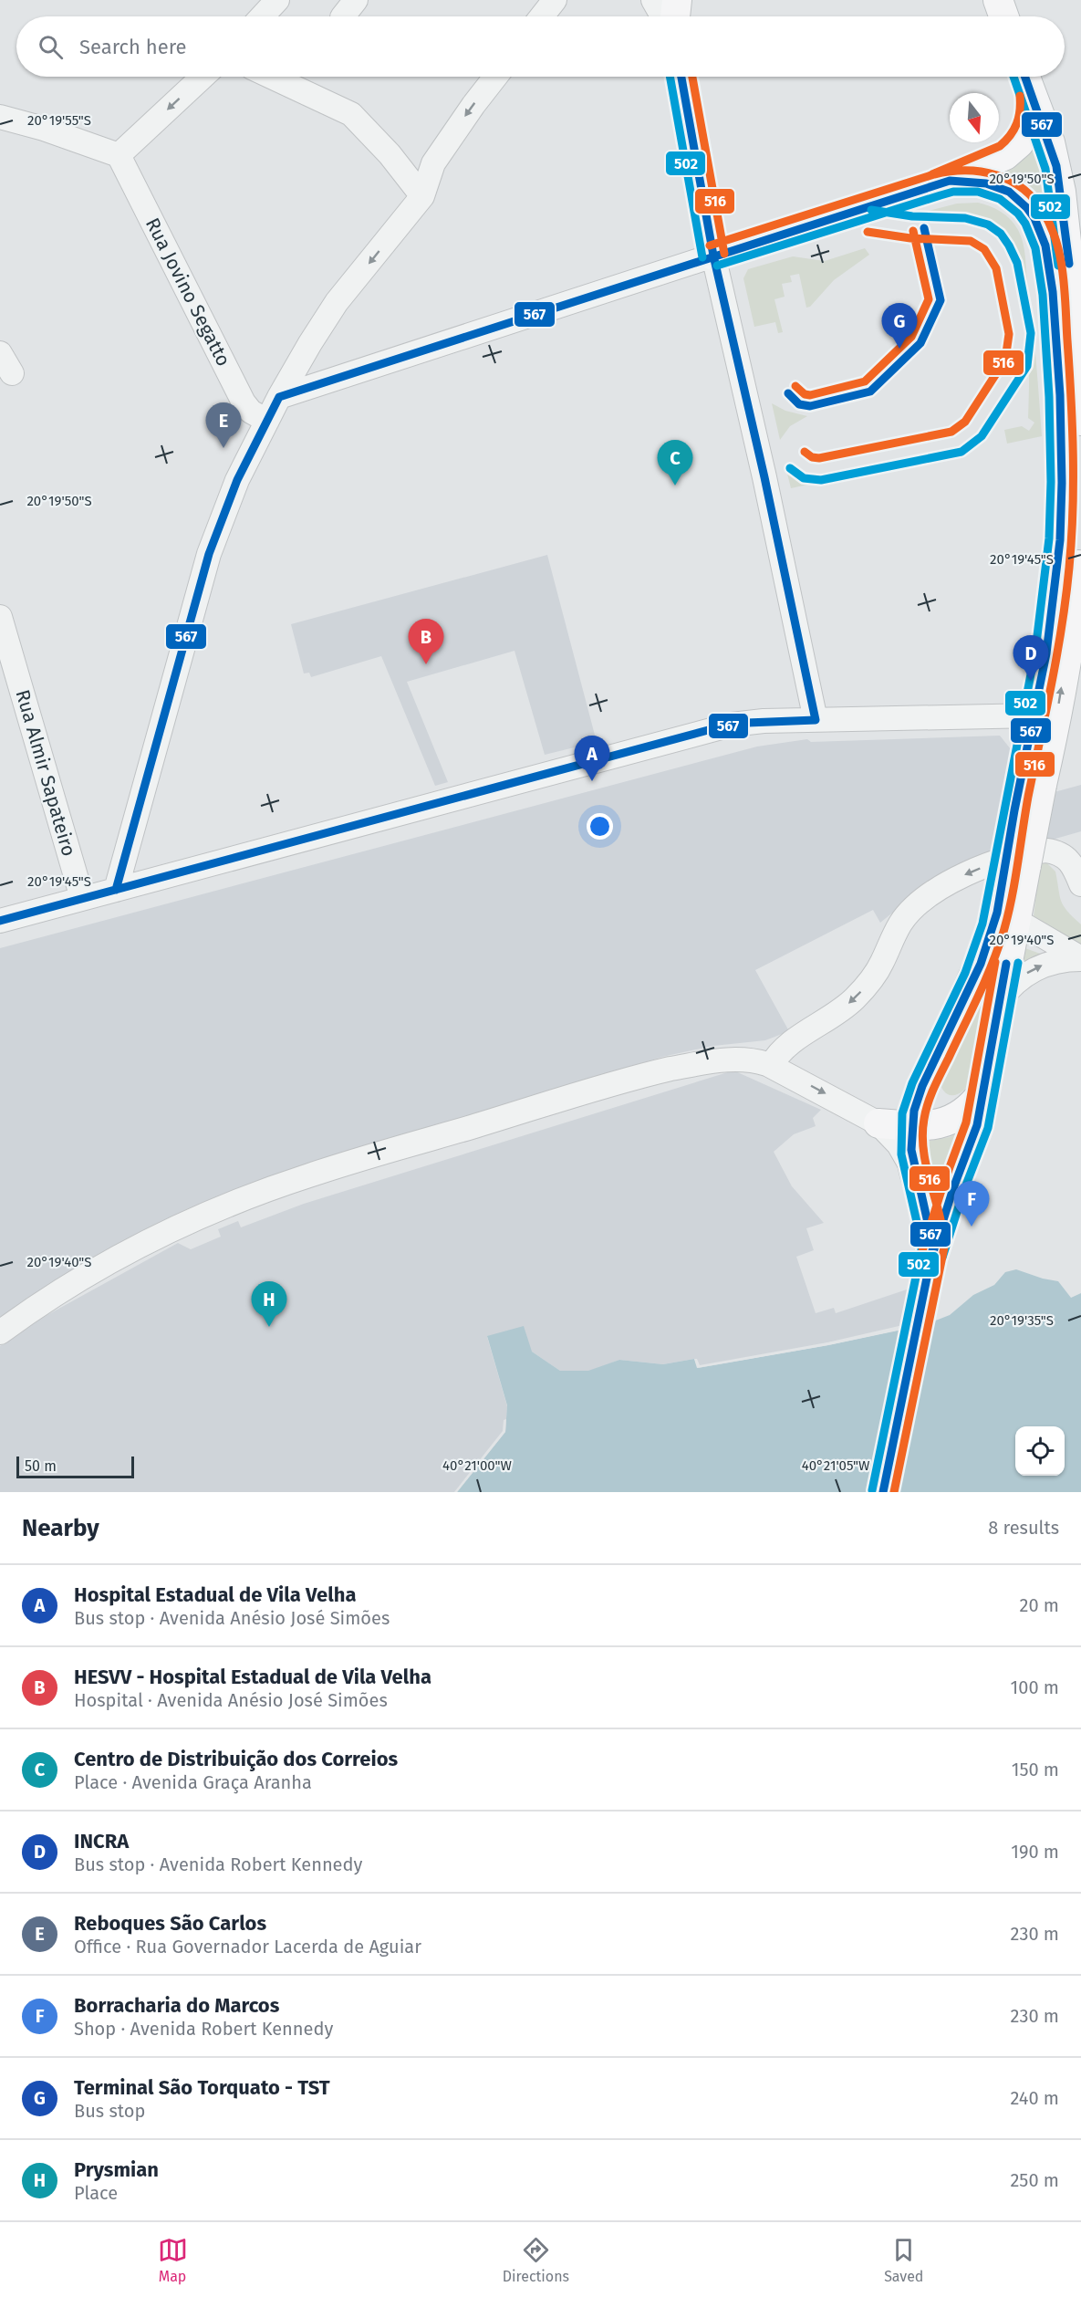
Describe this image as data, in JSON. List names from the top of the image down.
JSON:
{
  "streets": {
    "street": ["Rua Jovino Segatto", "Rua Almir Sapateiro"]
  },
  "lines": ["transit line 567", "transit line 502", "transit line 516"],
  "scale_bar": "50 m",
  "north": "bottom",
  "page": {
    "search": "Search here",
    "pins": [
      "G",
      "E",
      "C",
      "B",
      "D",
      "A",
      "F",
      "H"
    ],
    "scale": "50 m",
    "heading": ["Nearby", "8 results"],
    "list": [
      {
        "mark": "A",
        "name": "Hospital Estadual de Vila Velha",
        "note": "Bus stop · Avenida Anésio José Simões",
        "value": "20 m"
      },
      {
        "mark": "B",
        "name": "HESVV - Hospital Estadual de Vila Velha",
        "note": "Hospital · Avenida Anésio José Simões",
        "value": "100 m"
      },
      {
        "mark": "C",
        "name": "Centro de Distribuição dos Correios",
        "note": "Place · Avenida Graça Aranha",
        "value": "150 m"
      },
      {
        "mark": "D",
        "name": "INCRA",
        "note": "Bus stop · Avenida Robert Kennedy",
        "value": "190 m"
      },
      {
        "mark": "E",
        "name": "Reboques São Carlos",
        "note": "Office · Rua Governador Lacerda de Aguiar",
        "value": "230 m"
      },
      {
        "mark": "F",
        "name": "Borracharia do Marcos",
        "note": "Shop · Avenida Robert Kennedy",
        "value": "230 m"
      },
      {
        "mark": "G",
        "name": "Terminal São Torquato - TST",
        "note": "Bus stop",
        "value": "240 m"
      },
      {
        "mark": "H",
        "name": "Prysmian",
        "note": "Place",
        "value": "250 m"
      }
    ],
    "nav": ["Map", "Directions", "Saved"]
  },
  "coordinates": [
    "20°19'55\"S",
    "20°19'50\"S",
    "20°19'45\"S",
    "20°19'40\"S",
    "20°19'35\"S",
    "40°21'00\"W",
    "40°21'05\"W"
  ]
}
